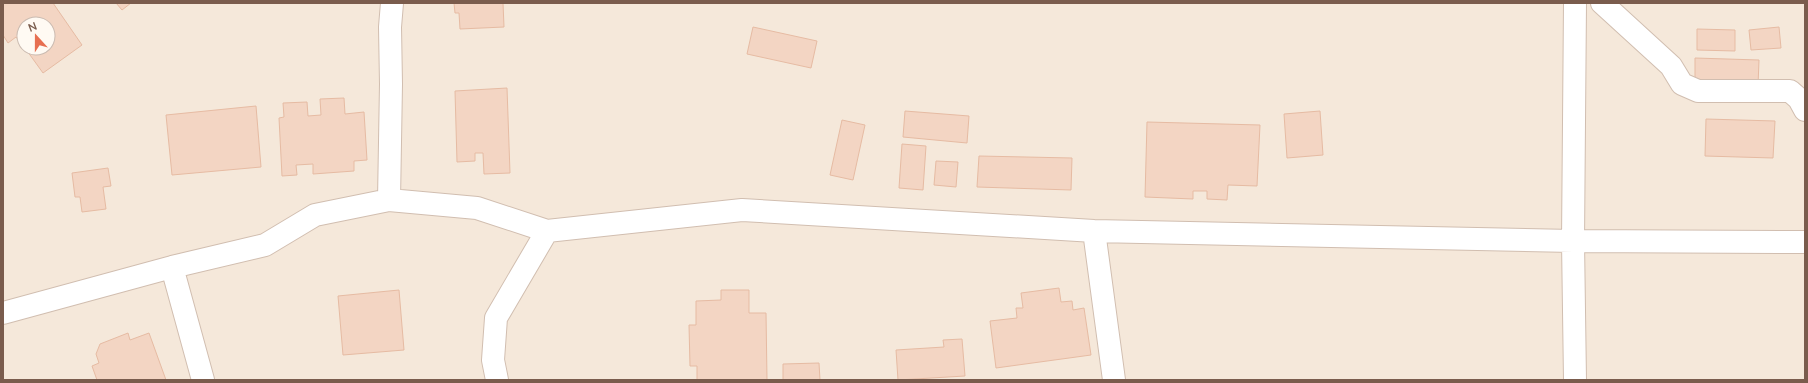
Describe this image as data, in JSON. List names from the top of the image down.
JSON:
{
  "north": "top"
}
